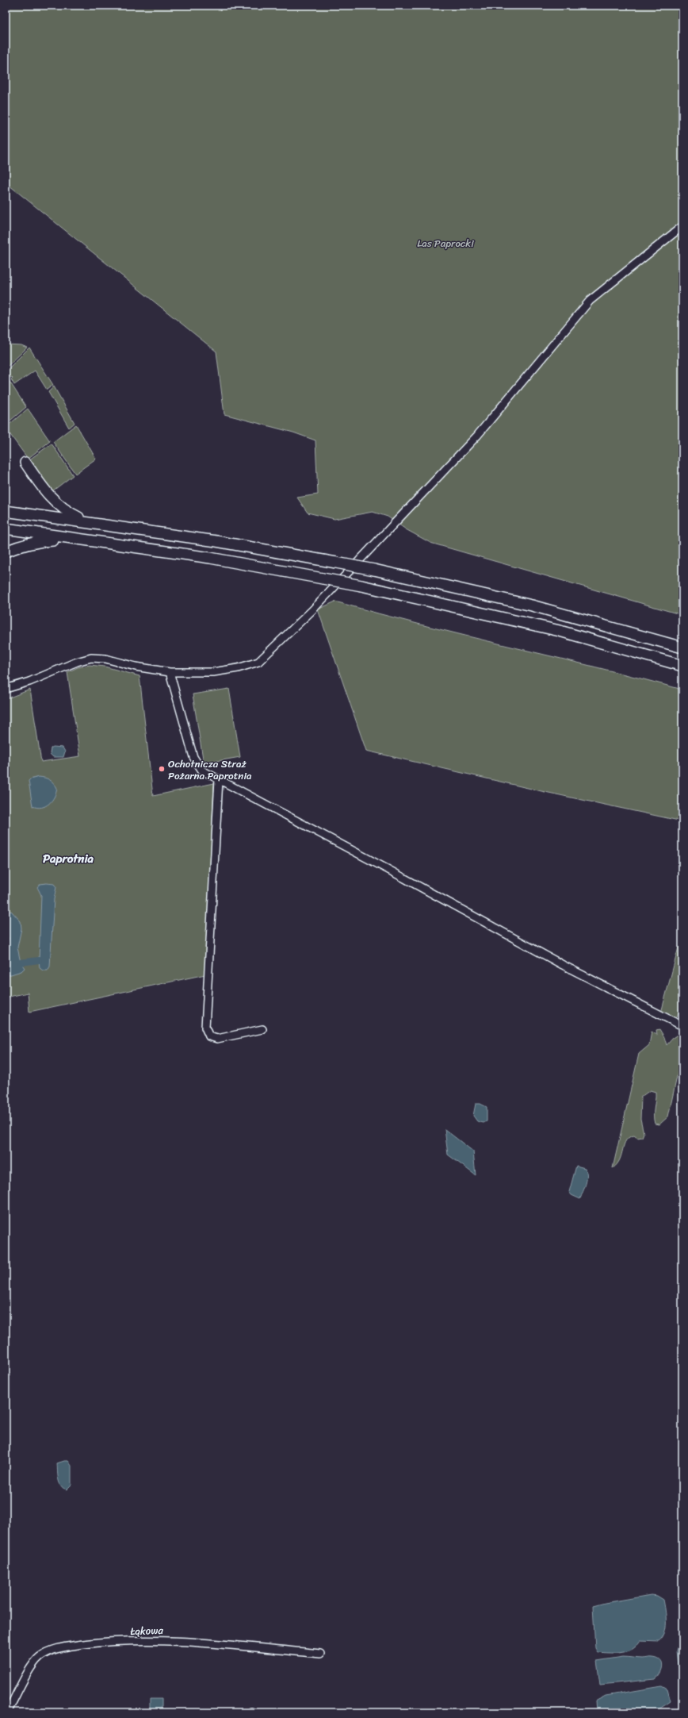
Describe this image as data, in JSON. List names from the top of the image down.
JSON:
{
  "streets": {
    "street": ["Łąkowa"]
  },
  "districts": ["Paprotnia"],
  "parks": ["Las Paprocki"],
  "places": ["Ochotnicza Straż Pożarna Paprotnia"]
}
